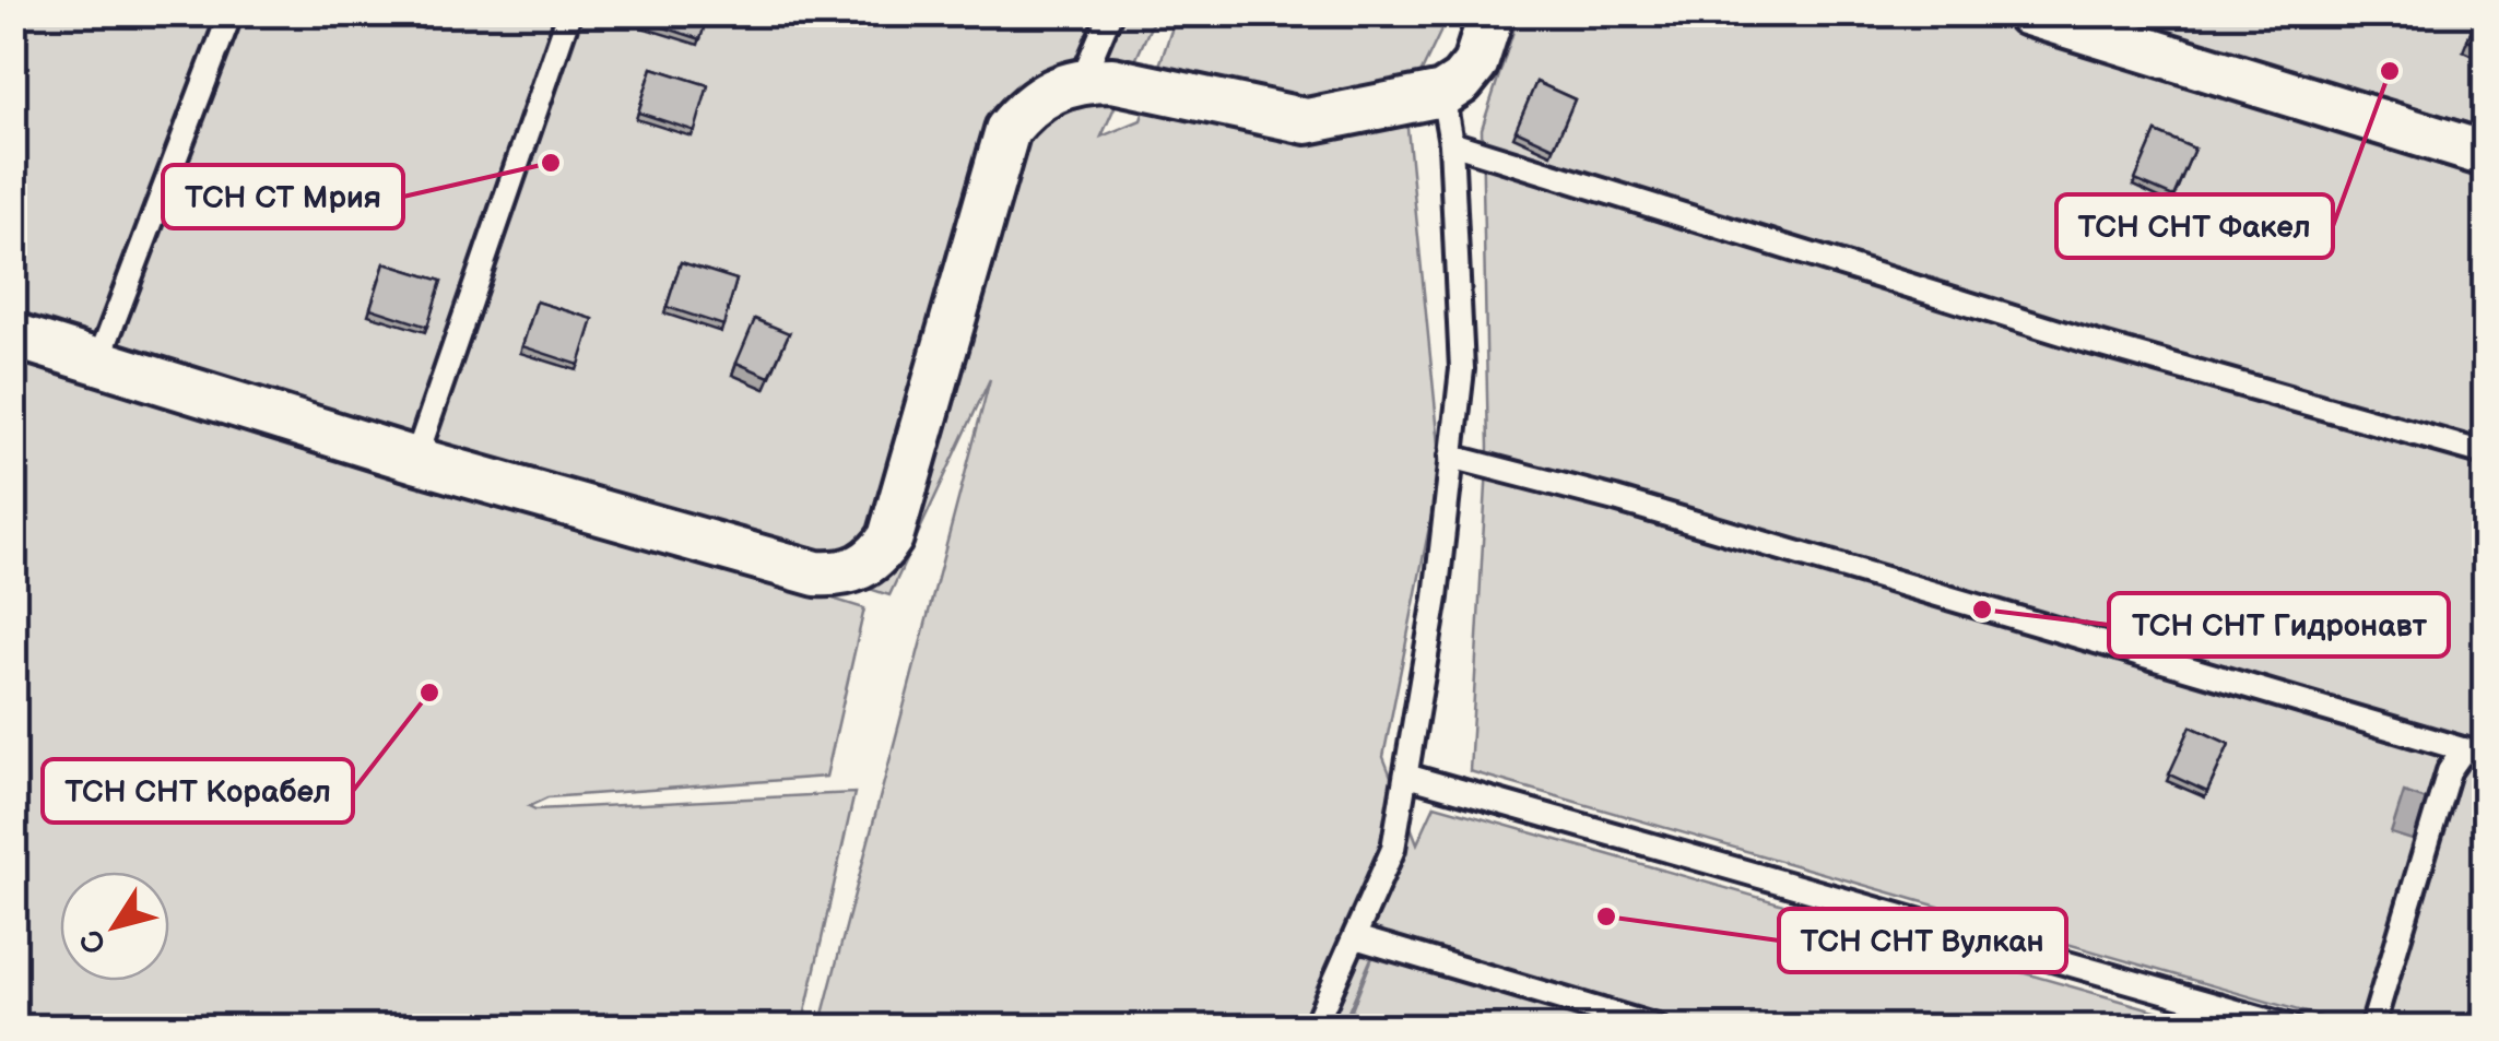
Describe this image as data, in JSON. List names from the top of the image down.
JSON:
{
  "places": [
    "ТСН СНТ Факел",
    "ТСН СТ Мрия",
    "ТСН СНТ Гидронавт",
    "ТСН СНТ Корабел",
    "ТСН СНТ Вулкан"
  ],
  "north": "bottom left"
}
